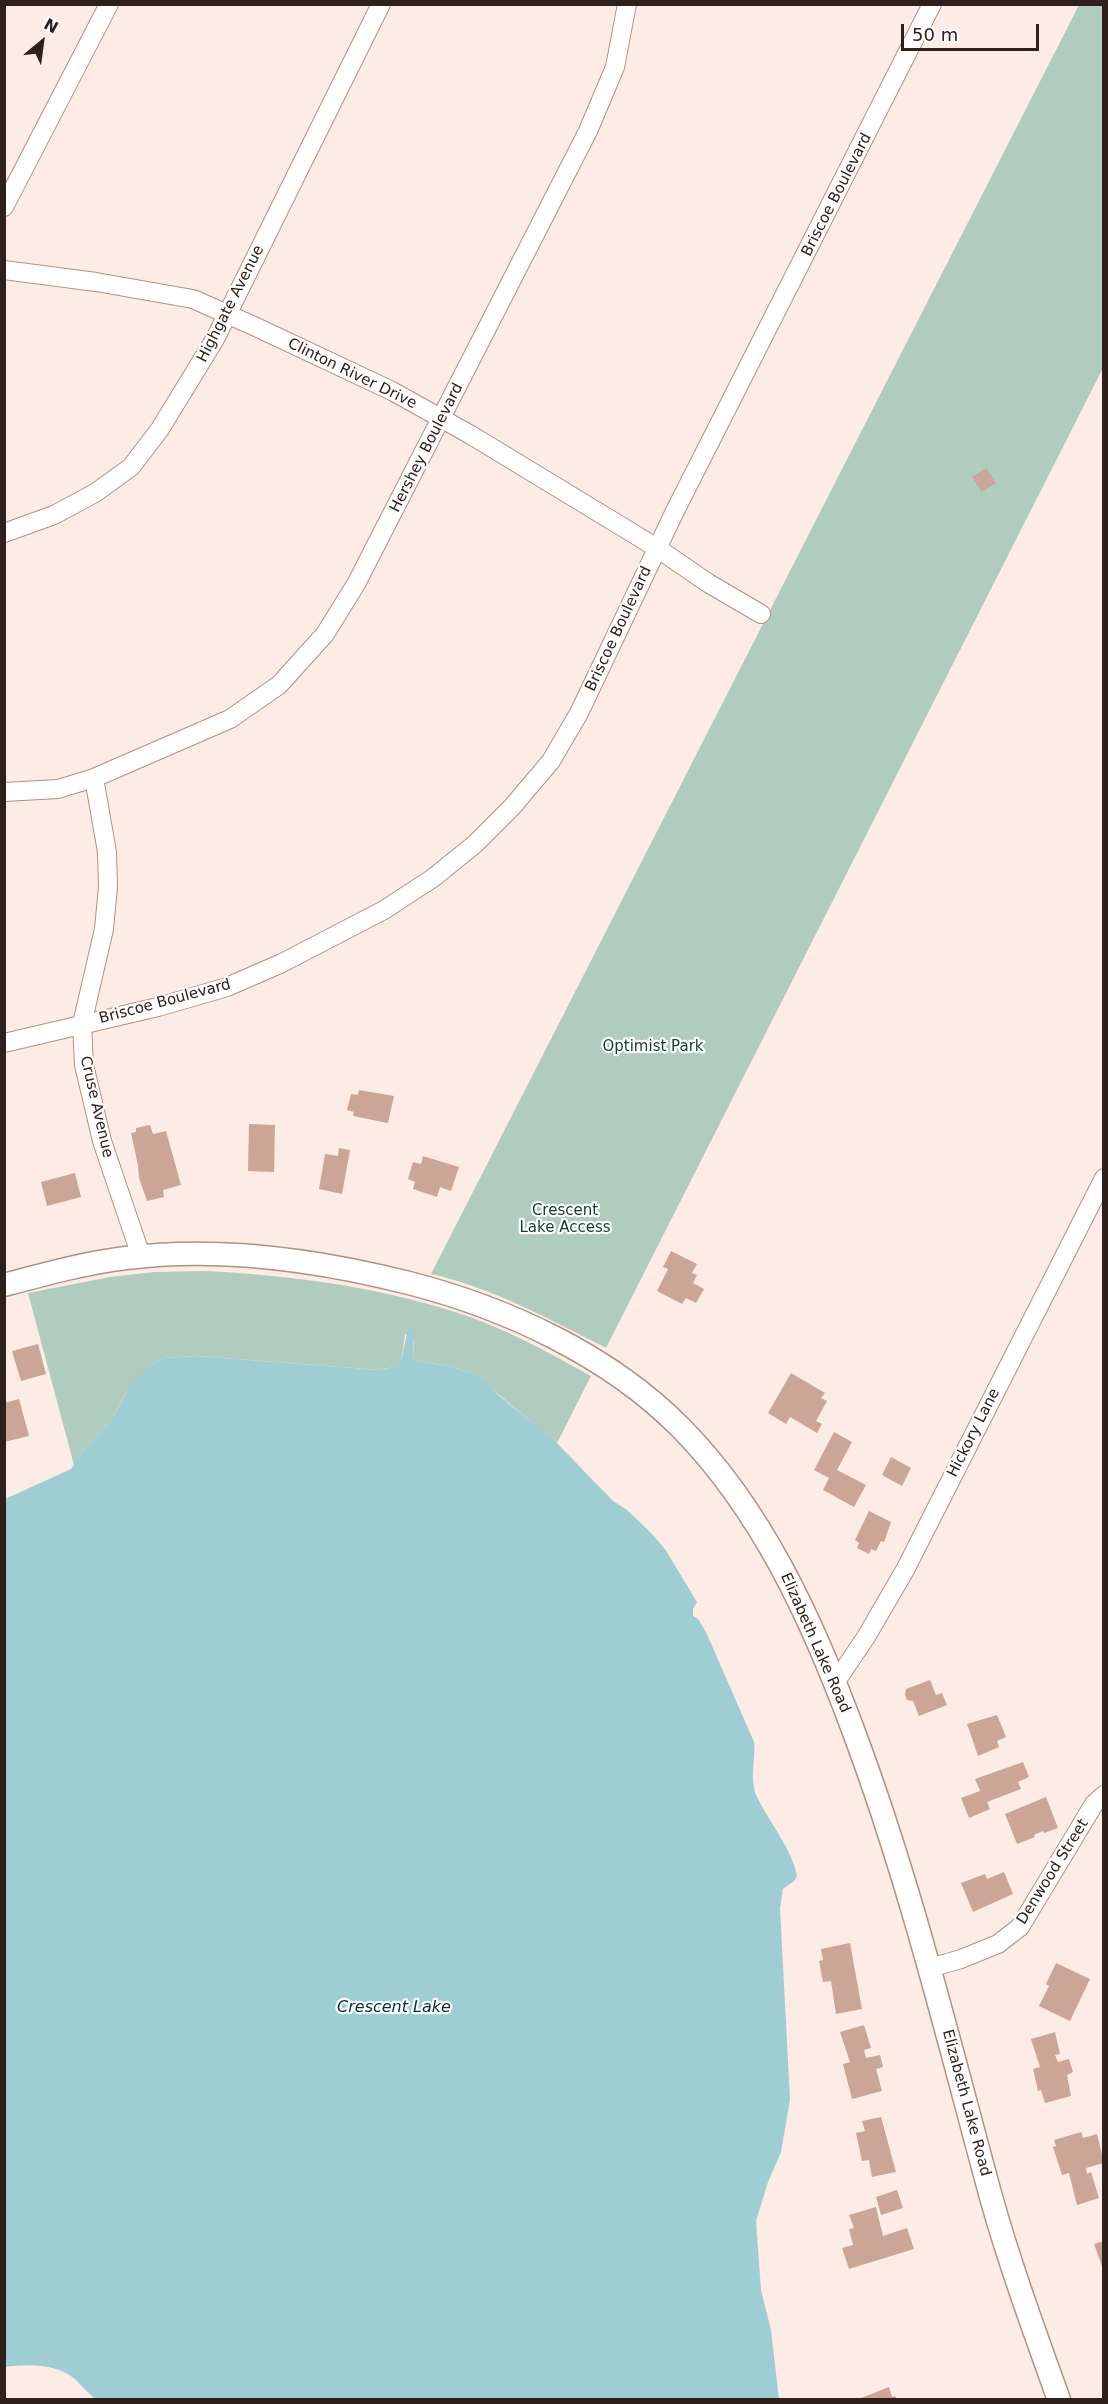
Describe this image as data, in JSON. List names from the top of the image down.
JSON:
{
  "streets": {
    "street": [
      "Briscoe Boulevard",
      "Highgate Avenue",
      "Clinton River Drive",
      "Hershey Boulevard",
      "Cruse Avenue",
      "Hickory Lane",
      "Elizabeth Lake Road",
      "Denwood Street"
    ]
  },
  "crossings": [
    ["Briscoe Boulevard", "Clinton River Drive"],
    ["Briscoe Boulevard", "Cruse Avenue"],
    ["Highgate Avenue", "Clinton River Drive"],
    ["Clinton River Drive", "Hershey Boulevard"],
    ["Hershey Boulevard", "Cruse Avenue"],
    ["Cruse Avenue", "Elizabeth Lake Road"],
    ["Hickory Lane", "Elizabeth Lake Road"],
    ["Elizabeth Lake Road", "Denwood Street"]
  ],
  "water": ["Crescent Lake"],
  "parks": ["Optimist Park", "Crescent Lake Access"],
  "scale_bar": "50 m",
  "north": "top right"
}
